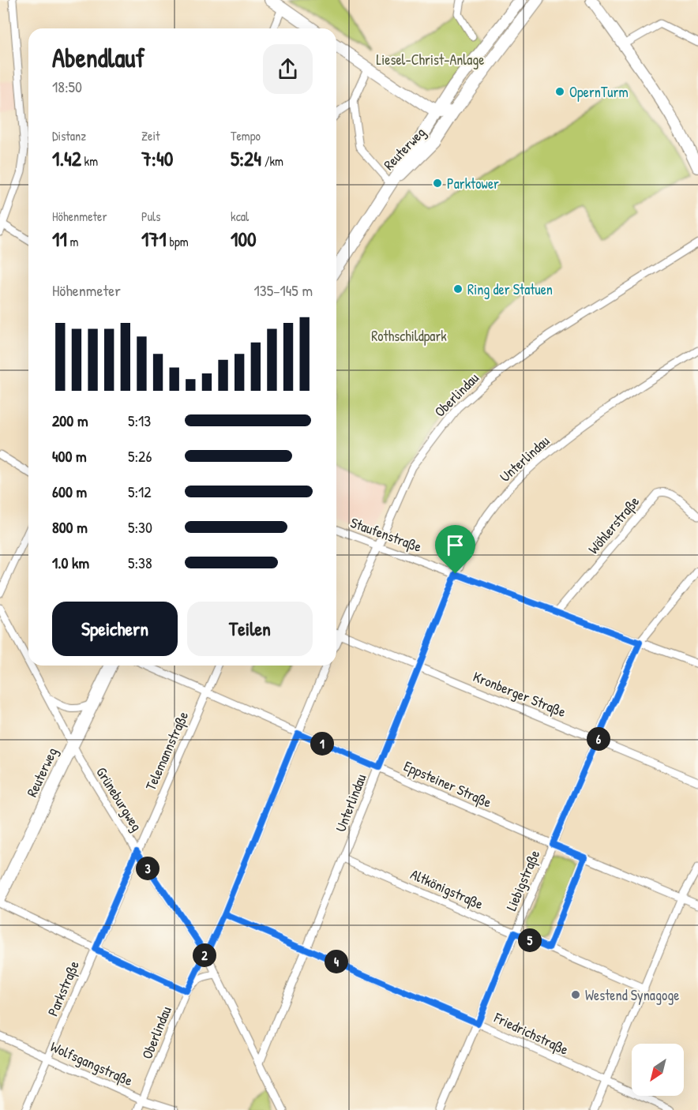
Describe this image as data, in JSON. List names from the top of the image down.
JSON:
{
  "streets": {
    "main road": ["Reuterweg"],
    "street": [
      "Oberlindau",
      "Unterlindau",
      "Wöhlerstraße",
      "Staufenstraße",
      "Kronberger Straße",
      "Telemannstraße",
      "Eppsteiner Straße",
      "Grüneburgweg",
      "Liebigstraße",
      "Altkönigstraße",
      "Parkstraße",
      "Friedrichstraße",
      "Wolfsgangstraße"
    ]
  },
  "crossings": [
    ["Reuterweg", "Grüneburgweg"],
    ["Oberlindau", "Staufenstraße"],
    ["Oberlindau", "Kronberger Straße"],
    ["Oberlindau", "Eppsteiner Straße"],
    ["Oberlindau", "Grüneburgweg"],
    ["Oberlindau", "Friedrichstraße"],
    ["Oberlindau", "Wolfsgangstraße"],
    ["Unterlindau", "Staufenstraße"],
    ["Unterlindau", "Kronberger Straße"],
    ["Unterlindau", "Eppsteiner Straße"],
    ["Unterlindau", "Grüneburgweg"],
    ["Unterlindau", "Altkönigstraße"],
    ["Unterlindau", "Friedrichstraße"],
    ["Wöhlerstraße", "Staufenstraße"],
    ["Staufenstraße", "Liebigstraße"],
    ["Kronberger Straße", "Liebigstraße"],
    ["Telemannstraße", "Eppsteiner Straße"],
    ["Telemannstraße", "Grüneburgweg"],
    ["Telemannstraße", "Parkstraße"],
    ["Eppsteiner Straße", "Liebigstraße"],
    ["Grüneburgweg", "Parkstraße"],
    ["Liebigstraße", "Altkönigstraße"],
    ["Liebigstraße", "Friedrichstraße"],
    ["Parkstraße", "Wolfsgangstraße"]
  ],
  "parks": ["Liesel-Christ-Anlage", "Rothschildpark"],
  "places": [
    "OpernTurm",
    "Parktower",
    "Ring der Statuen",
    "Westend Synagoge"
  ],
  "north": "bottom left",
  "page": {
    "heading": ["Abendlauf", "18:50"],
    "stats": [
      ["Distanz", "1.42 km"],
      ["Zeit", "7:40"],
      ["Tempo", "5:24 /km"],
      ["Höhenmeter", "11 m"],
      ["Puls", "171 bpm"],
      ["kcal", "100"]
    ],
    "chart": ["Höhenmeter", "135–145 m"],
    "list": [
      {
        "name": "200 m",
        "note": "5:13"
      },
      {
        "name": "400 m",
        "note": "5:26"
      },
      {
        "name": "600 m",
        "note": "5:12"
      },
      {
        "name": "800 m",
        "note": "5:30"
      },
      {
        "name": "1.0 km",
        "note": "5:38"
      }
    ],
    "buttons": ["Speichern", "Teilen"],
    "pins": [
      "6",
      "1",
      "3",
      "5",
      "2",
      "4"
    ]
  }
}
